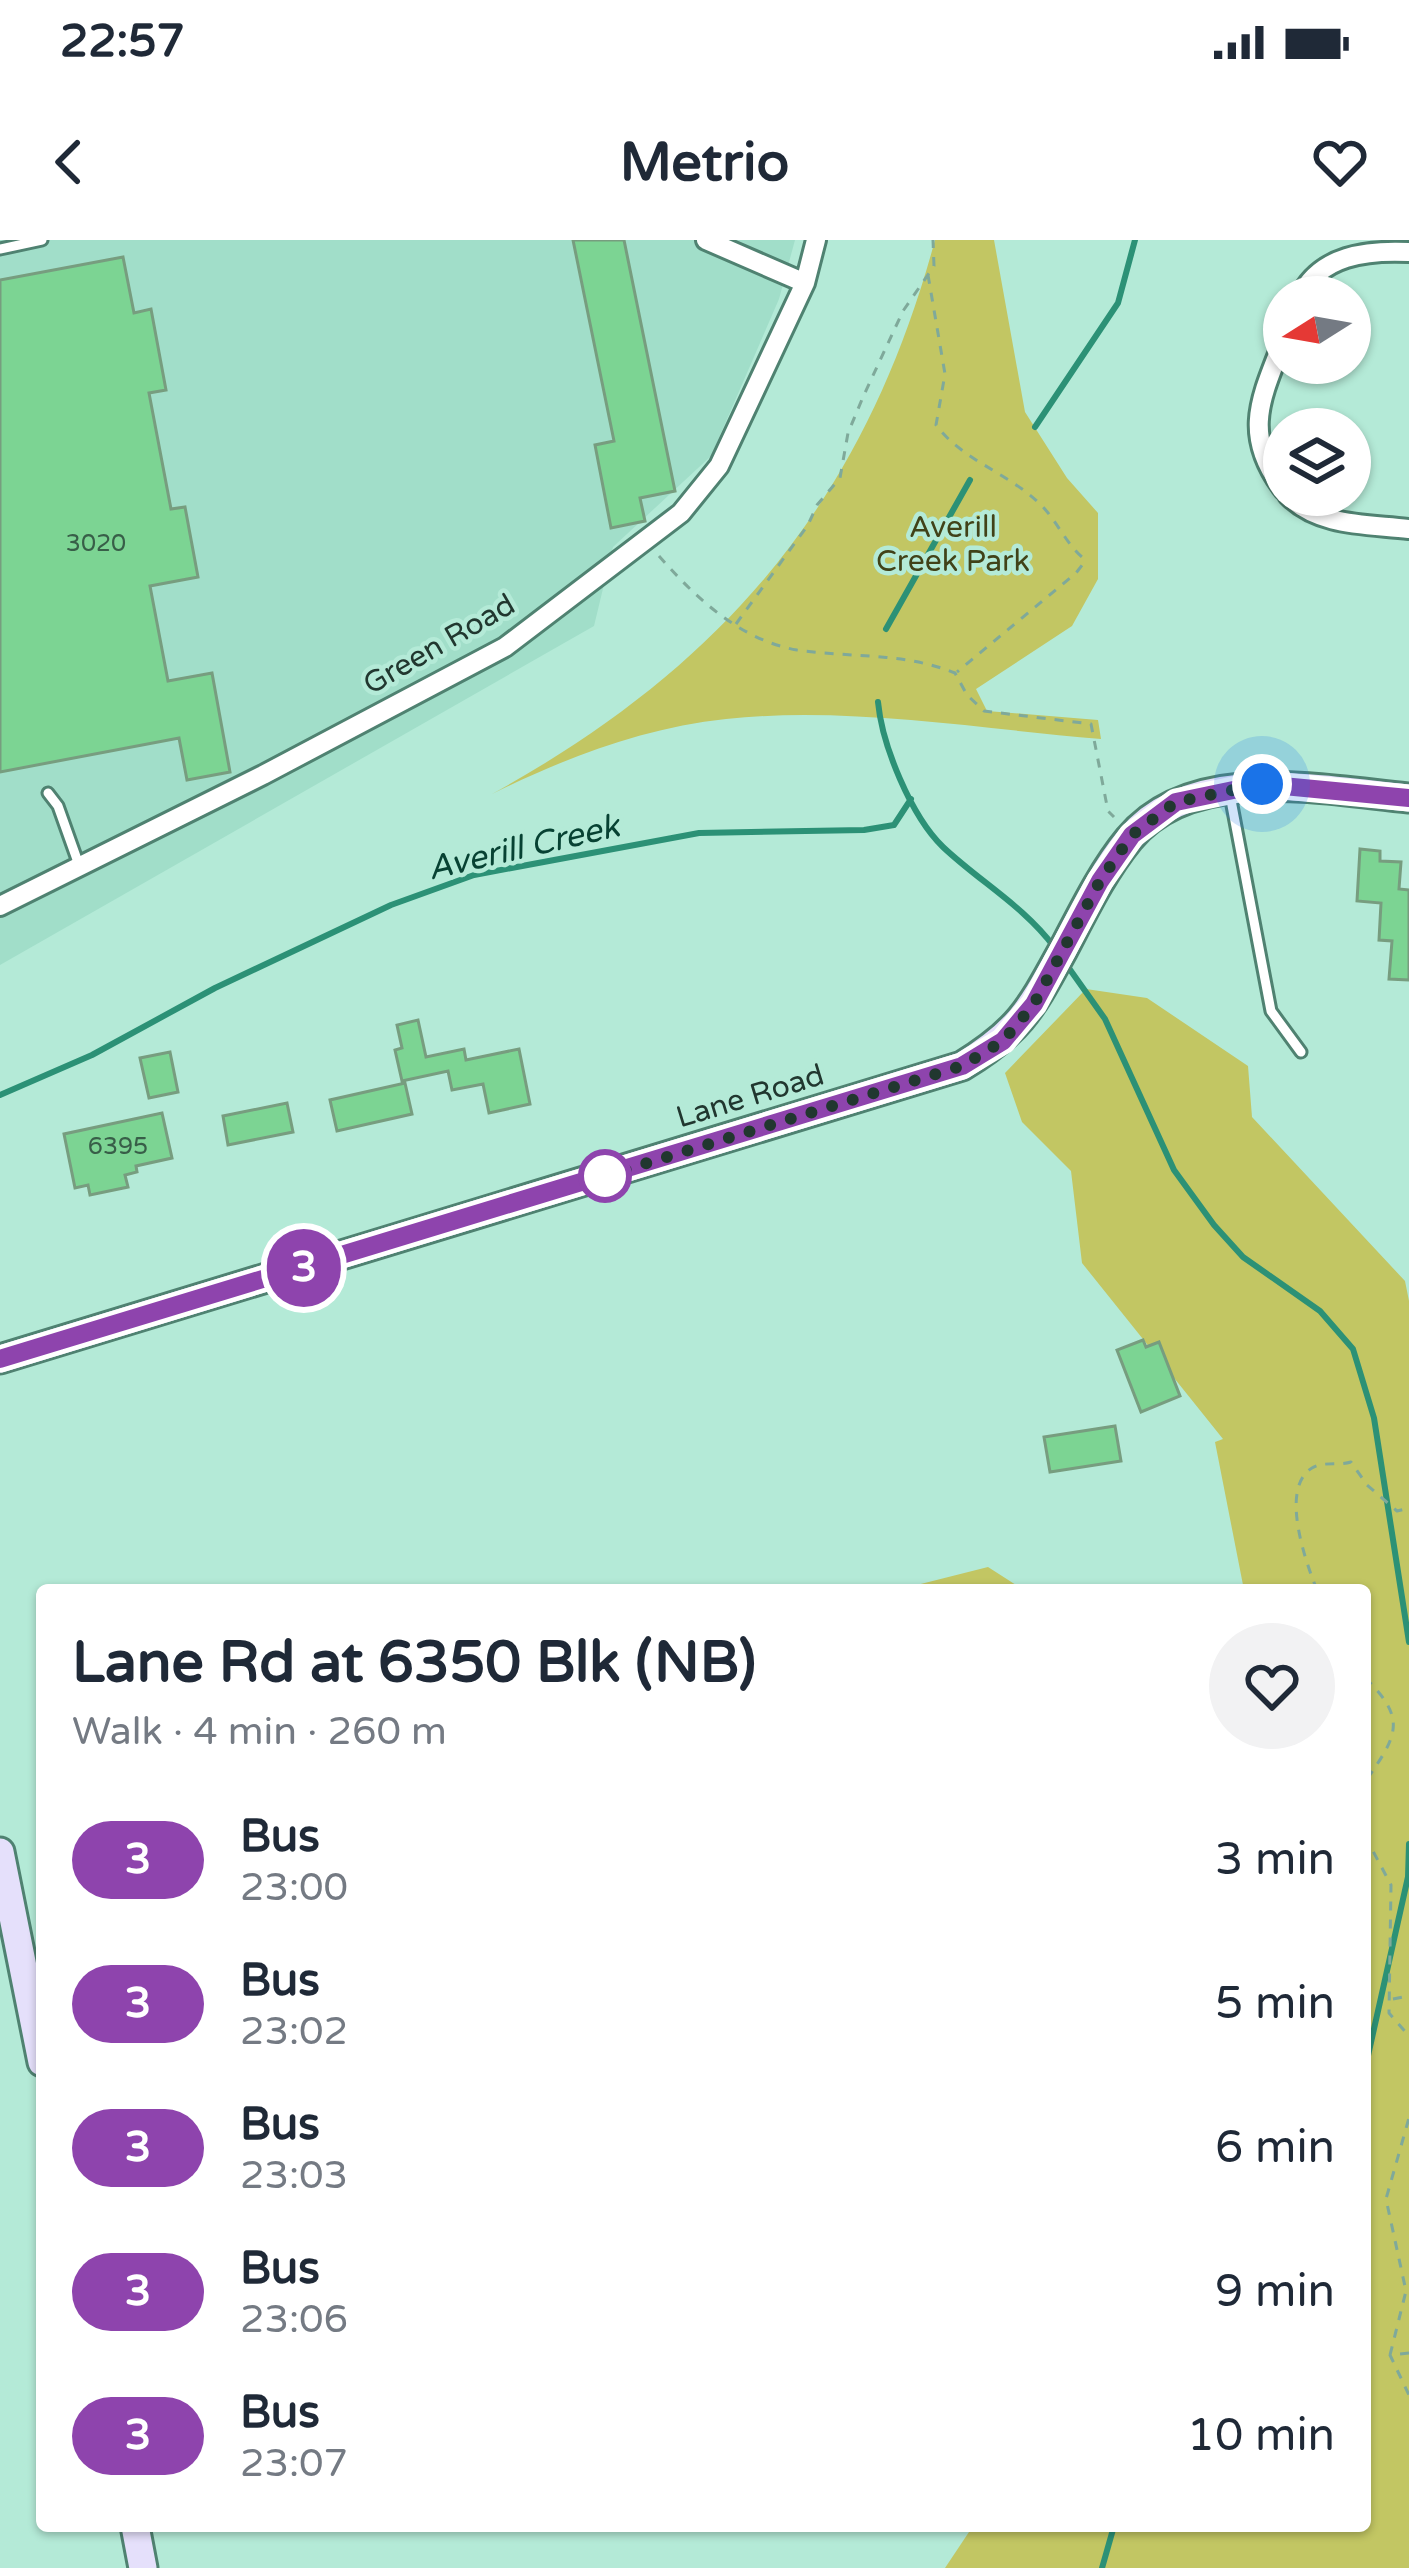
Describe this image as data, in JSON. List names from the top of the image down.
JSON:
{
  "streets": {
    "street": ["Green Road", "Lane Road"]
  },
  "water": ["Averill Creek"],
  "parks": ["Averill Creek Park"],
  "lines": ["bus line 3"],
  "house_numbers": ["3020", "6395"],
  "north": "left",
  "page": {
    "status": "22:57",
    "header": "Metrio",
    "on_map": "3",
    "heading": ["Lane Rd at 6350 Blk (NB)", "Walk · 4 min · 260 m"],
    "list": [
      {
        "mark": "3",
        "name": "Bus",
        "note": "23:00",
        "value": "3 min"
      },
      {
        "mark": "3",
        "name": "Bus",
        "note": "23:02",
        "value": "5 min"
      },
      {
        "mark": "3",
        "name": "Bus",
        "note": "23:03",
        "value": "6 min"
      },
      {
        "mark": "3",
        "name": "Bus",
        "note": "23:06",
        "value": "9 min"
      },
      {
        "mark": "3",
        "name": "Bus",
        "note": "23:07",
        "value": "10 min"
      }
    ]
  }
}
